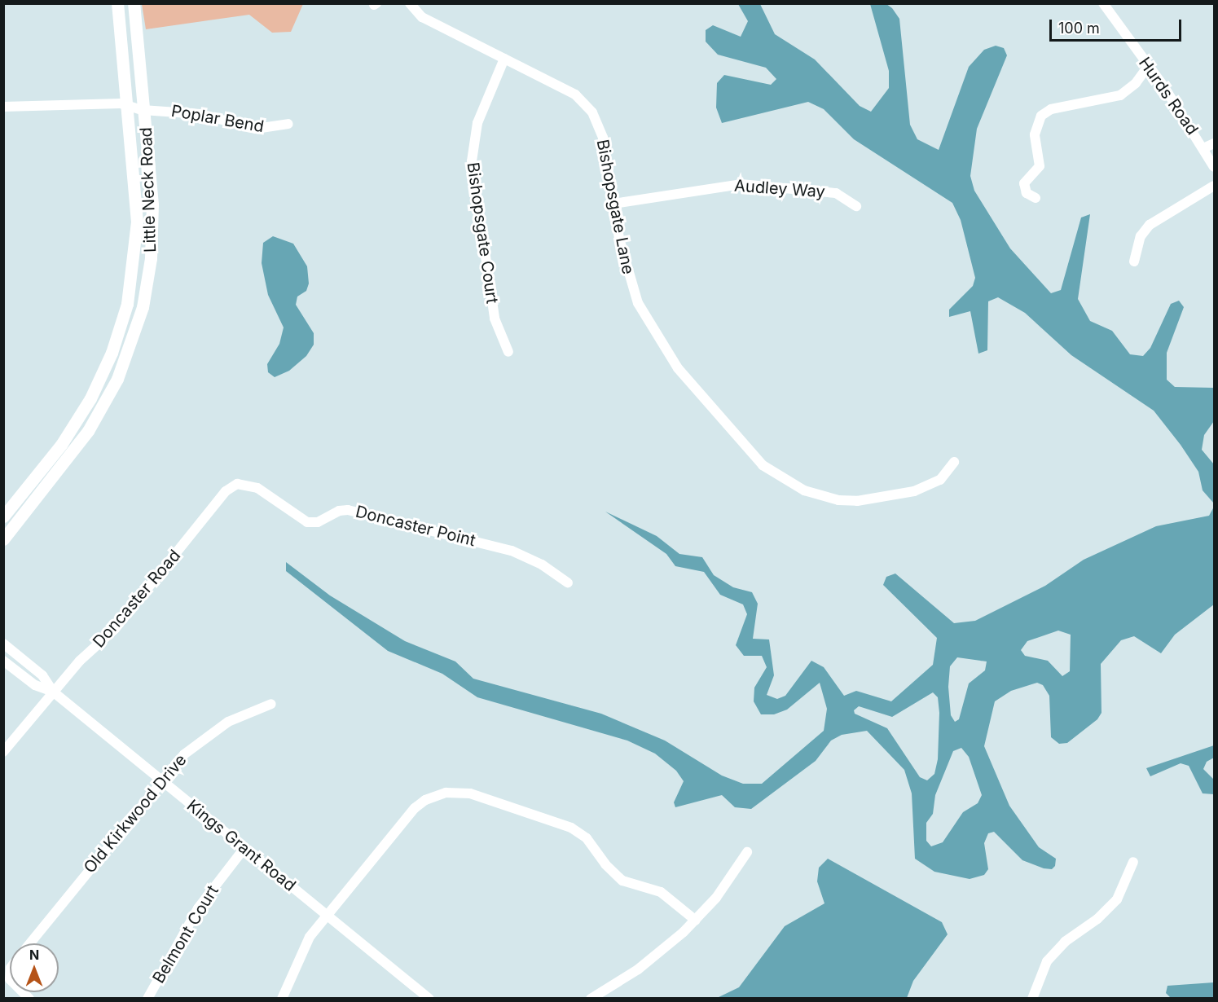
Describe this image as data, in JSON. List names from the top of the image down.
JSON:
{
  "streets": {
    "street": [
      "Hurds Road",
      "Poplar Bend",
      "Audley Way",
      "Little Neck Road",
      "Bishopsgate Lane",
      "Bishopsgate Court",
      "Doncaster Point",
      "Doncaster Road",
      "Old Kirkwood Drive",
      "Kings Grant Road",
      "Belmont Court"
    ]
  },
  "crossings": [
    ["Poplar Bend", "Little Neck Road"],
    ["Audley Way", "Bishopsgate Lane"],
    ["Bishopsgate Lane", "Bishopsgate Court"],
    ["Doncaster Point", "Doncaster Road"],
    ["Doncaster Road", "Kings Grant Road"],
    ["Old Kirkwood Drive", "Kings Grant Road"],
    ["Kings Grant Road", "Belmont Court"]
  ],
  "scale_bar": "100 m",
  "north": "top"
}
